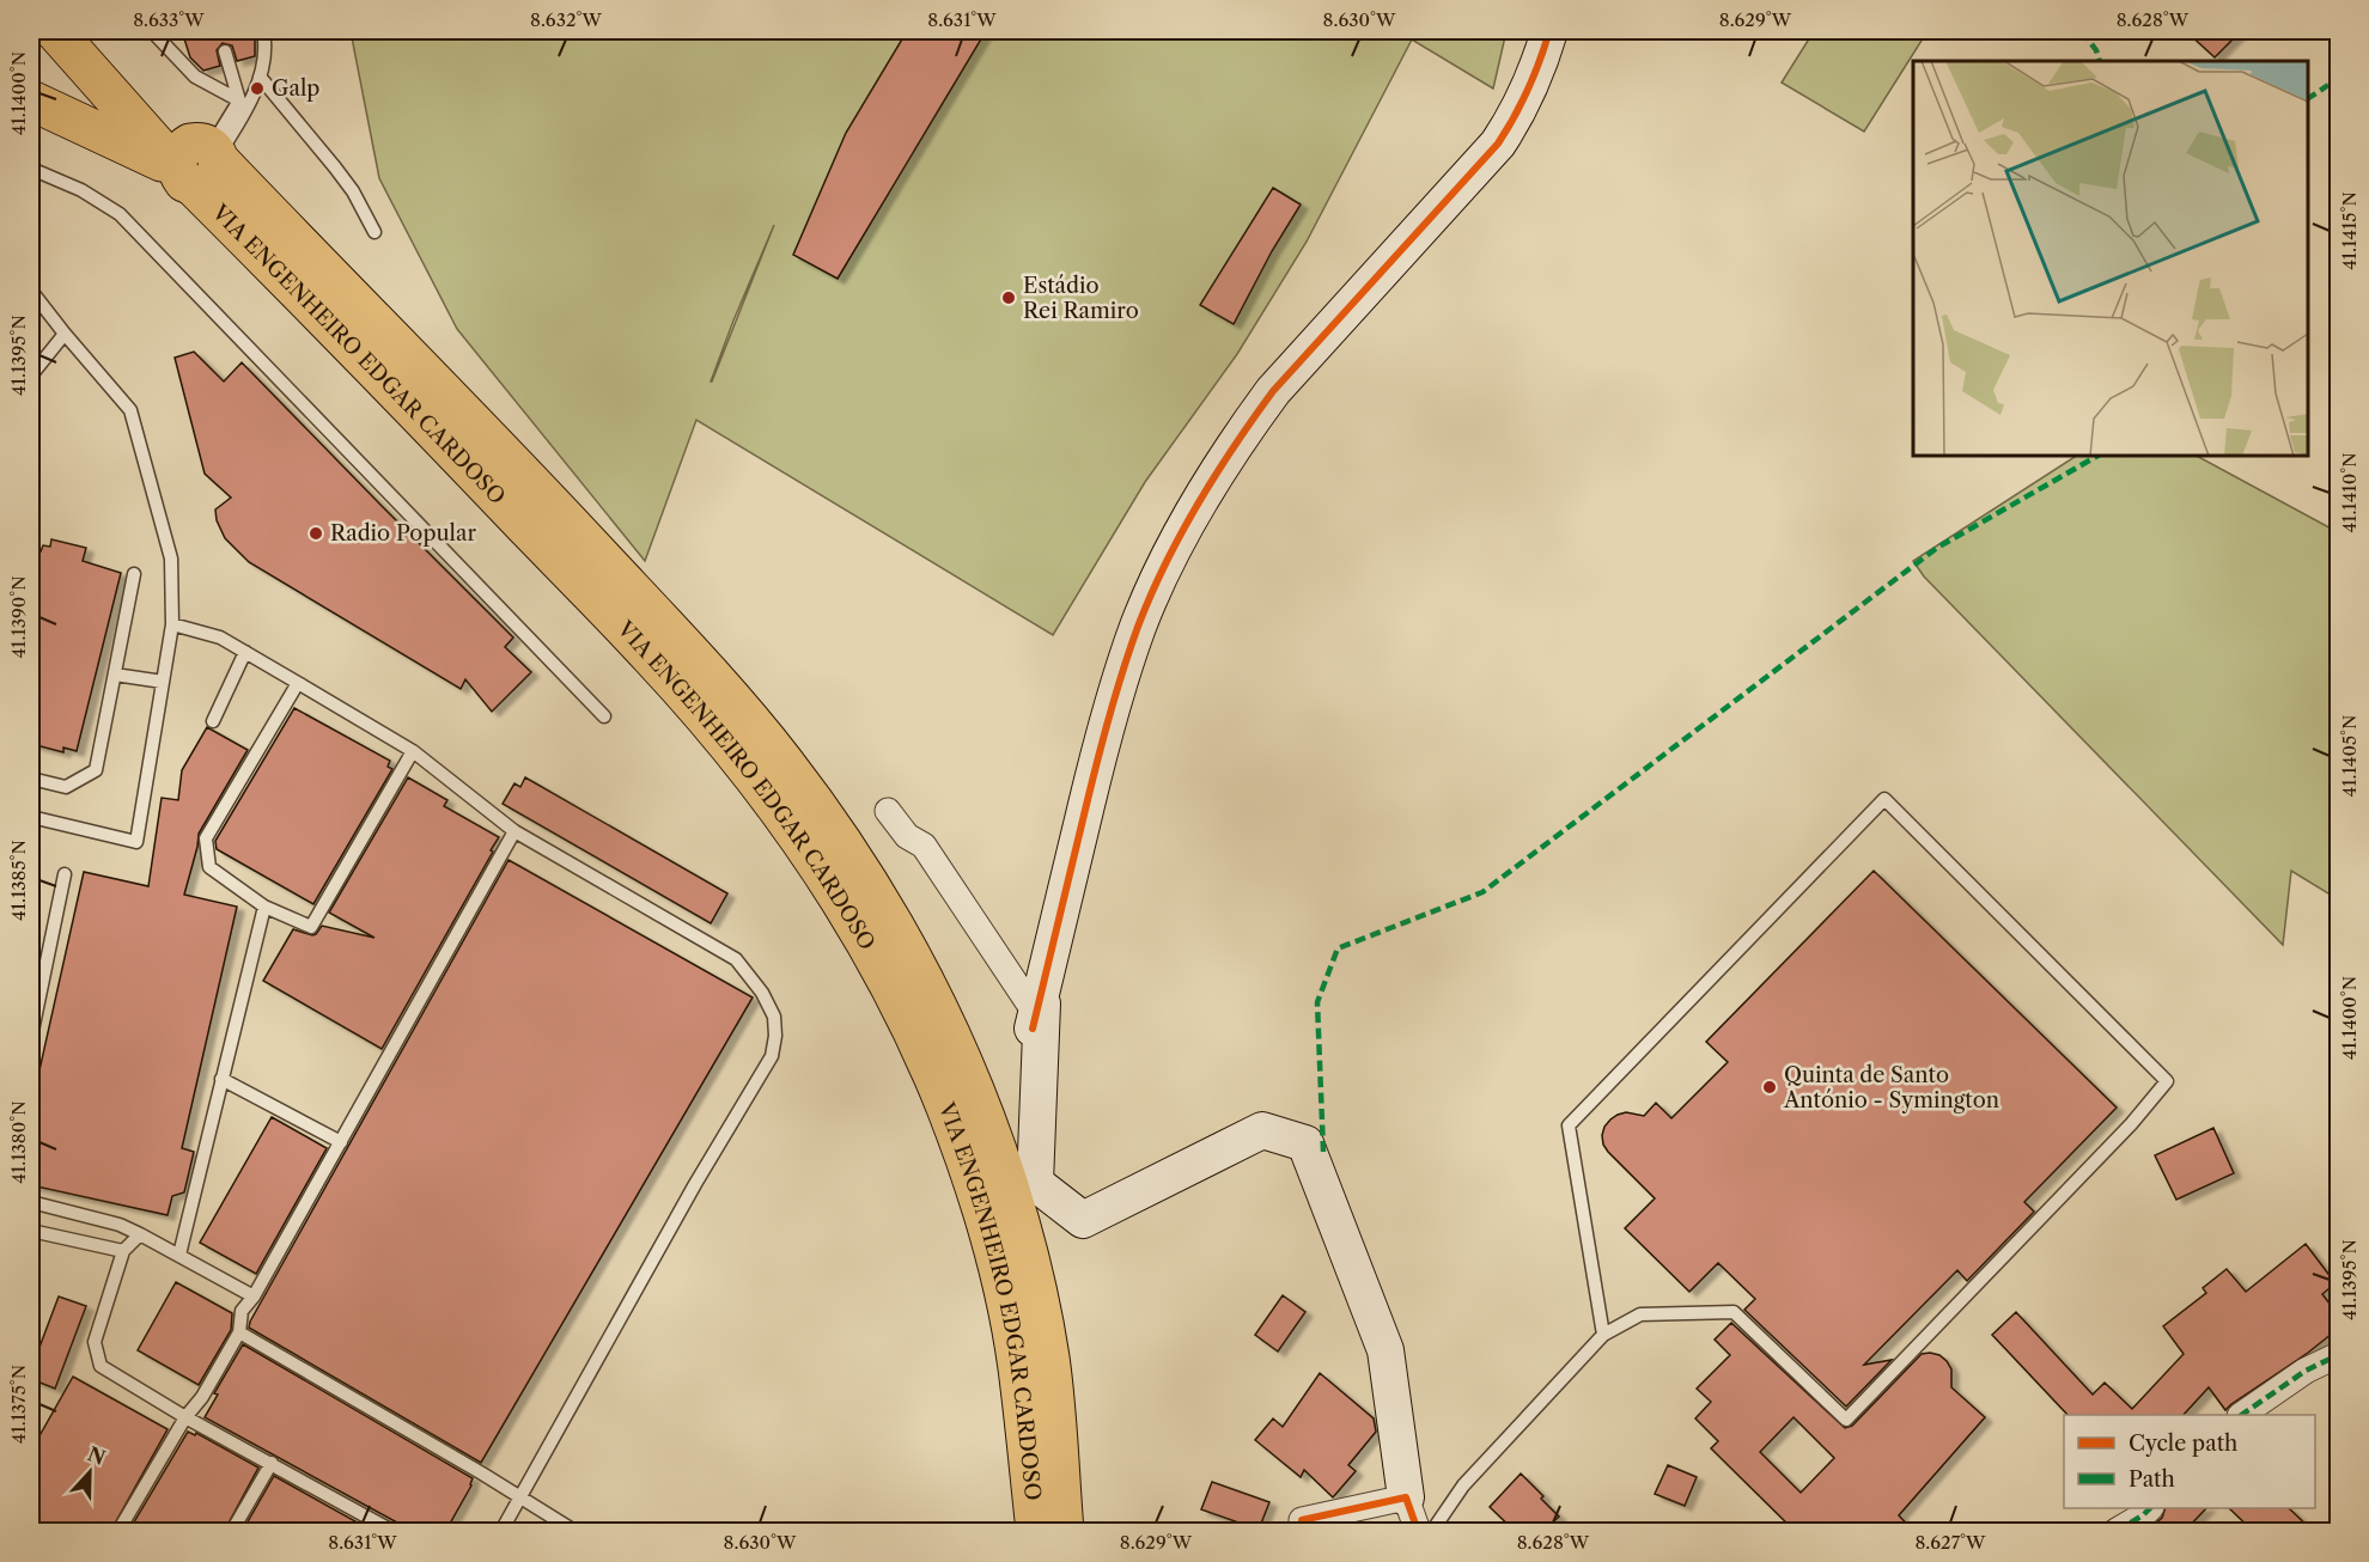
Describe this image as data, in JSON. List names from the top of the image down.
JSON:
{
  "streets": {
    "main road": ["VIA ENGENHEIRO EDGAR CARDOSO"]
  },
  "places": [
    "Galp",
    "Estádio Rei Ramiro",
    "Radio Popular",
    "Quinta de Santo António - Symington"
  ],
  "legend": ["Cycle path", "Path"],
  "north": "top",
  "coordinates": [
    "8.633°W",
    "8.632°W",
    "8.631°W",
    "8.630°W",
    "8.629°W",
    "8.628°W",
    "41.1400°N",
    "41.1415°N",
    "41.1395°N",
    "41.1410°N",
    "41.1390°N",
    "41.1405°N",
    "41.1385°N",
    "41.1380°N",
    "41.1375°N",
    "8.627°W"
  ]
}
